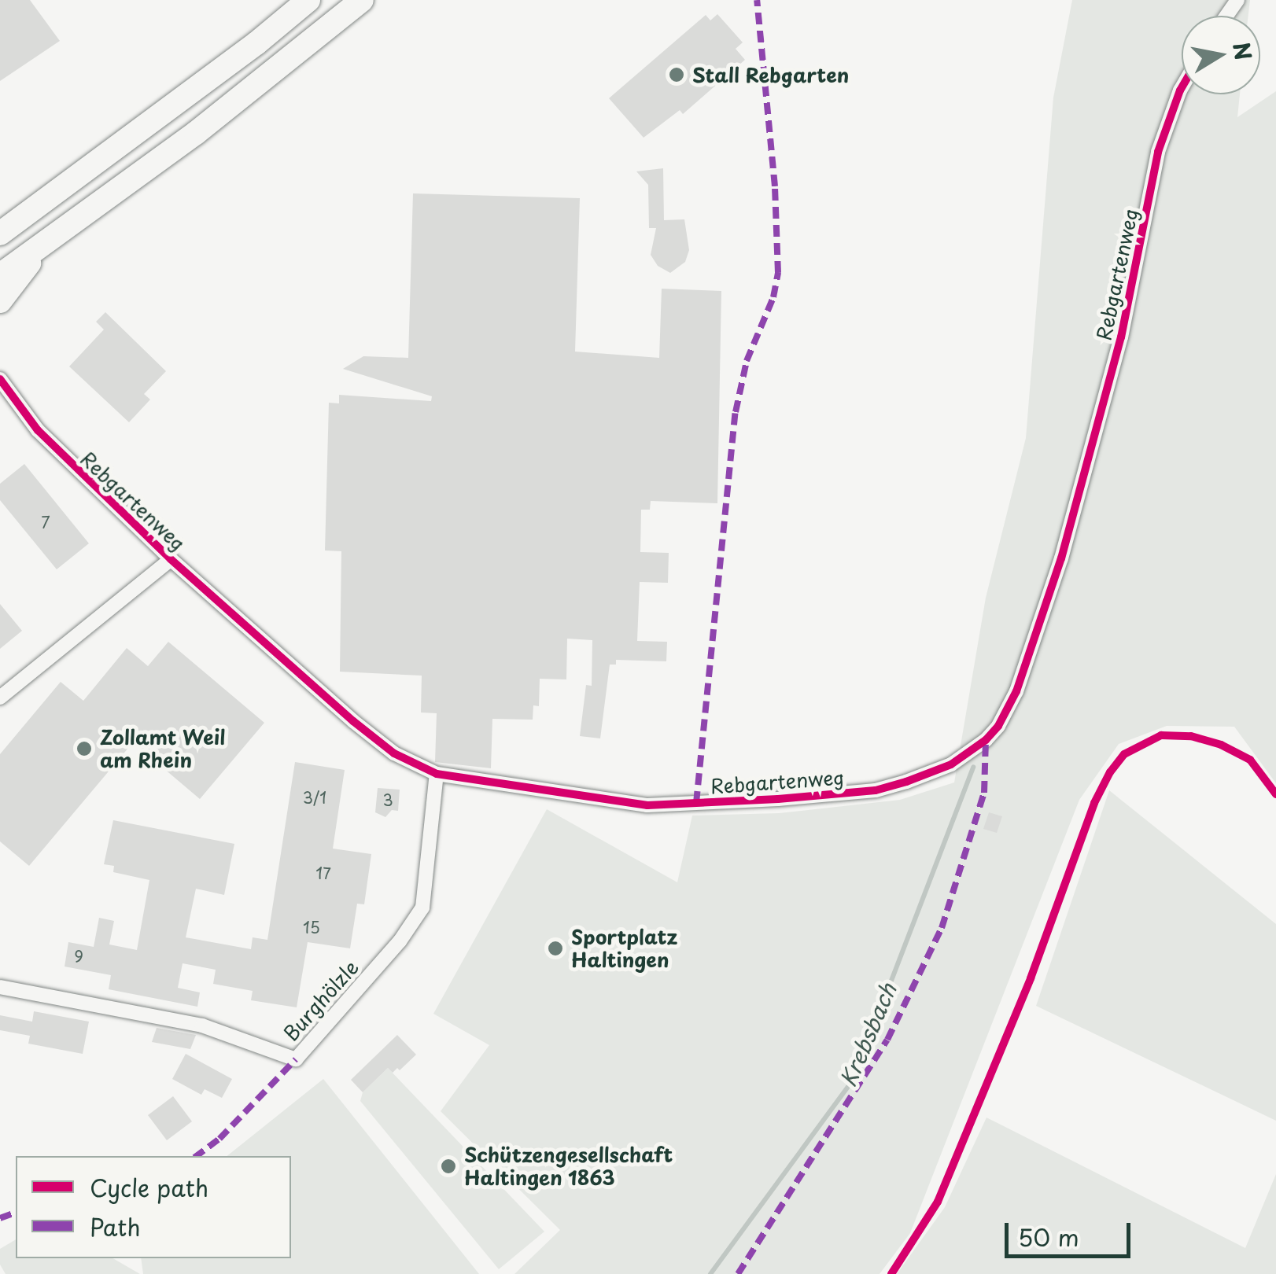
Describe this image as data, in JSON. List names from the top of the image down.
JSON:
{
  "streets": {
    "street": ["Rebgartenweg", "Burghölzle"]
  },
  "crossings": [
    ["Rebgartenweg", "Burghölzle"]
  ],
  "water": ["Krebsbach"],
  "places": [
    "Stall Rebgarten",
    "Zollamt Weil am Rhein",
    "Sportplatz Haltingen",
    "Schützengesellschaft Haltingen 1863"
  ],
  "house_numbers": [
    "7",
    "3/1",
    "3",
    "17",
    "15",
    "9"
  ],
  "legend": ["Cycle path", "Path"],
  "scale_bar": "50 m",
  "north": "right"
}
